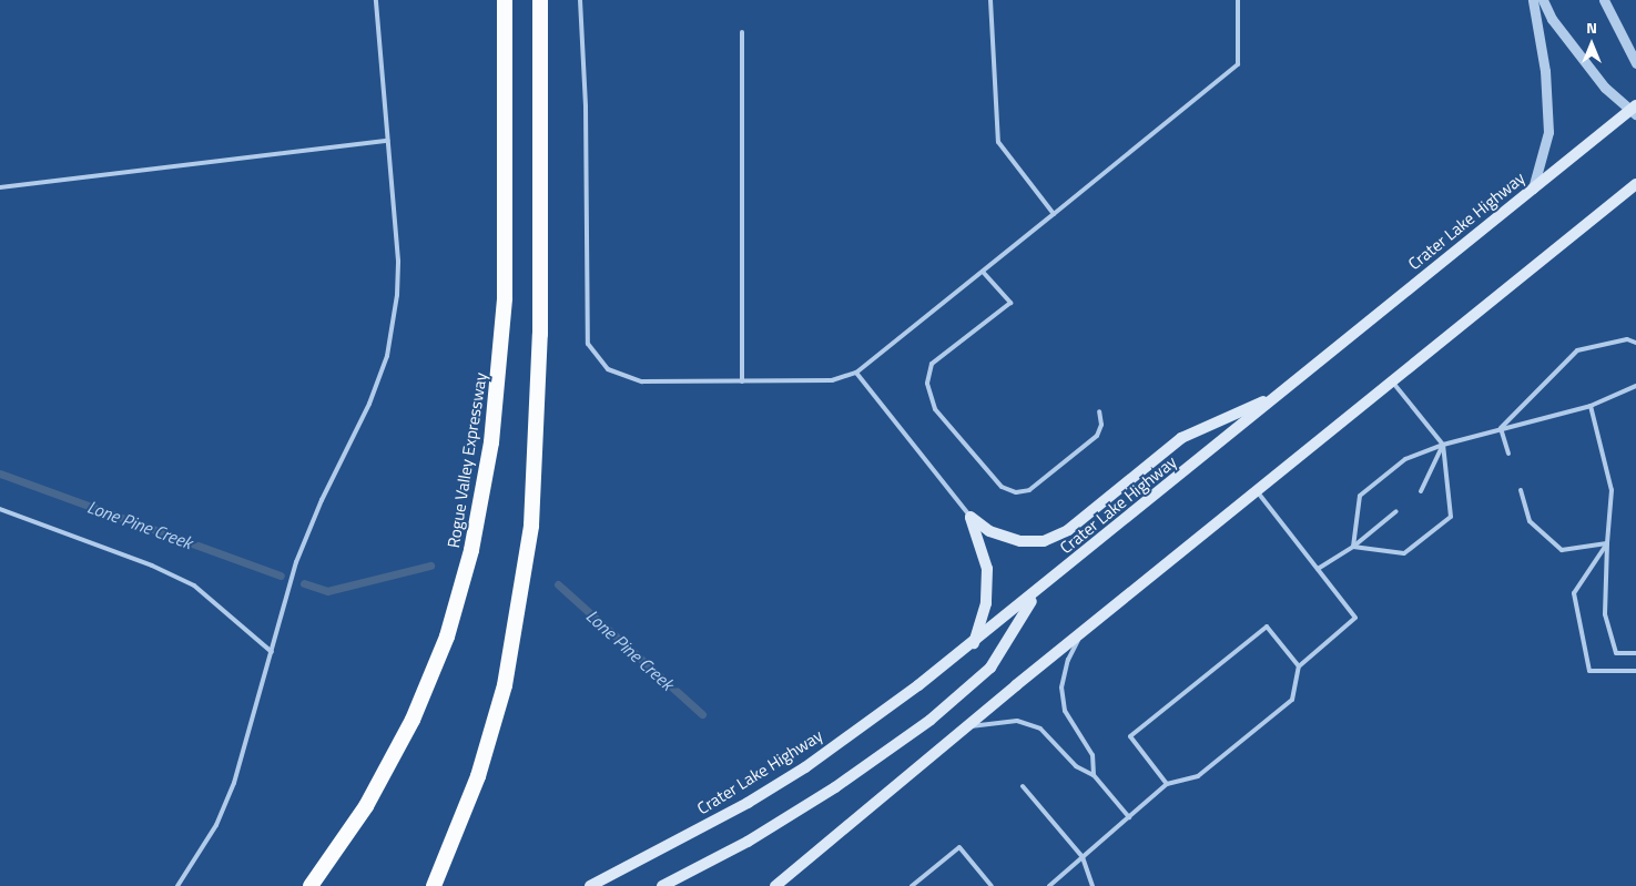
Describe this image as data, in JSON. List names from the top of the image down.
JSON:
{
  "streets": {
    "highway": ["Rogue Valley Expressway"],
    "main road": ["Crater Lake Highway"]
  },
  "water": ["Lone Pine Creek"],
  "north": "top"
}
